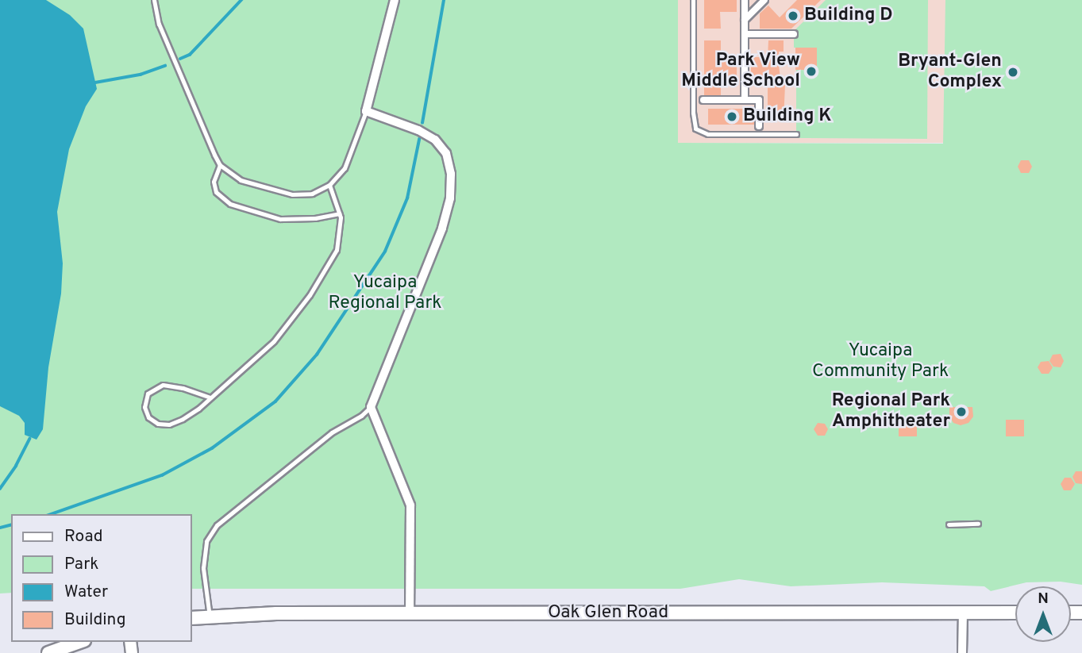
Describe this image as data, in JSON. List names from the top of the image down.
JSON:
{
  "streets": {
    "main road": ["Oak Glen Road"]
  },
  "parks": ["Yucaipa Regional Park", "Yucaipa Community Park"],
  "places": [
    "Building D",
    "Park View Middle School",
    "Bryant-Glen Complex",
    "Building K",
    "Regional Park Amphitheater"
  ],
  "legend": [
    "Road",
    "Park",
    "Water",
    "Building"
  ],
  "north": "top"
}
